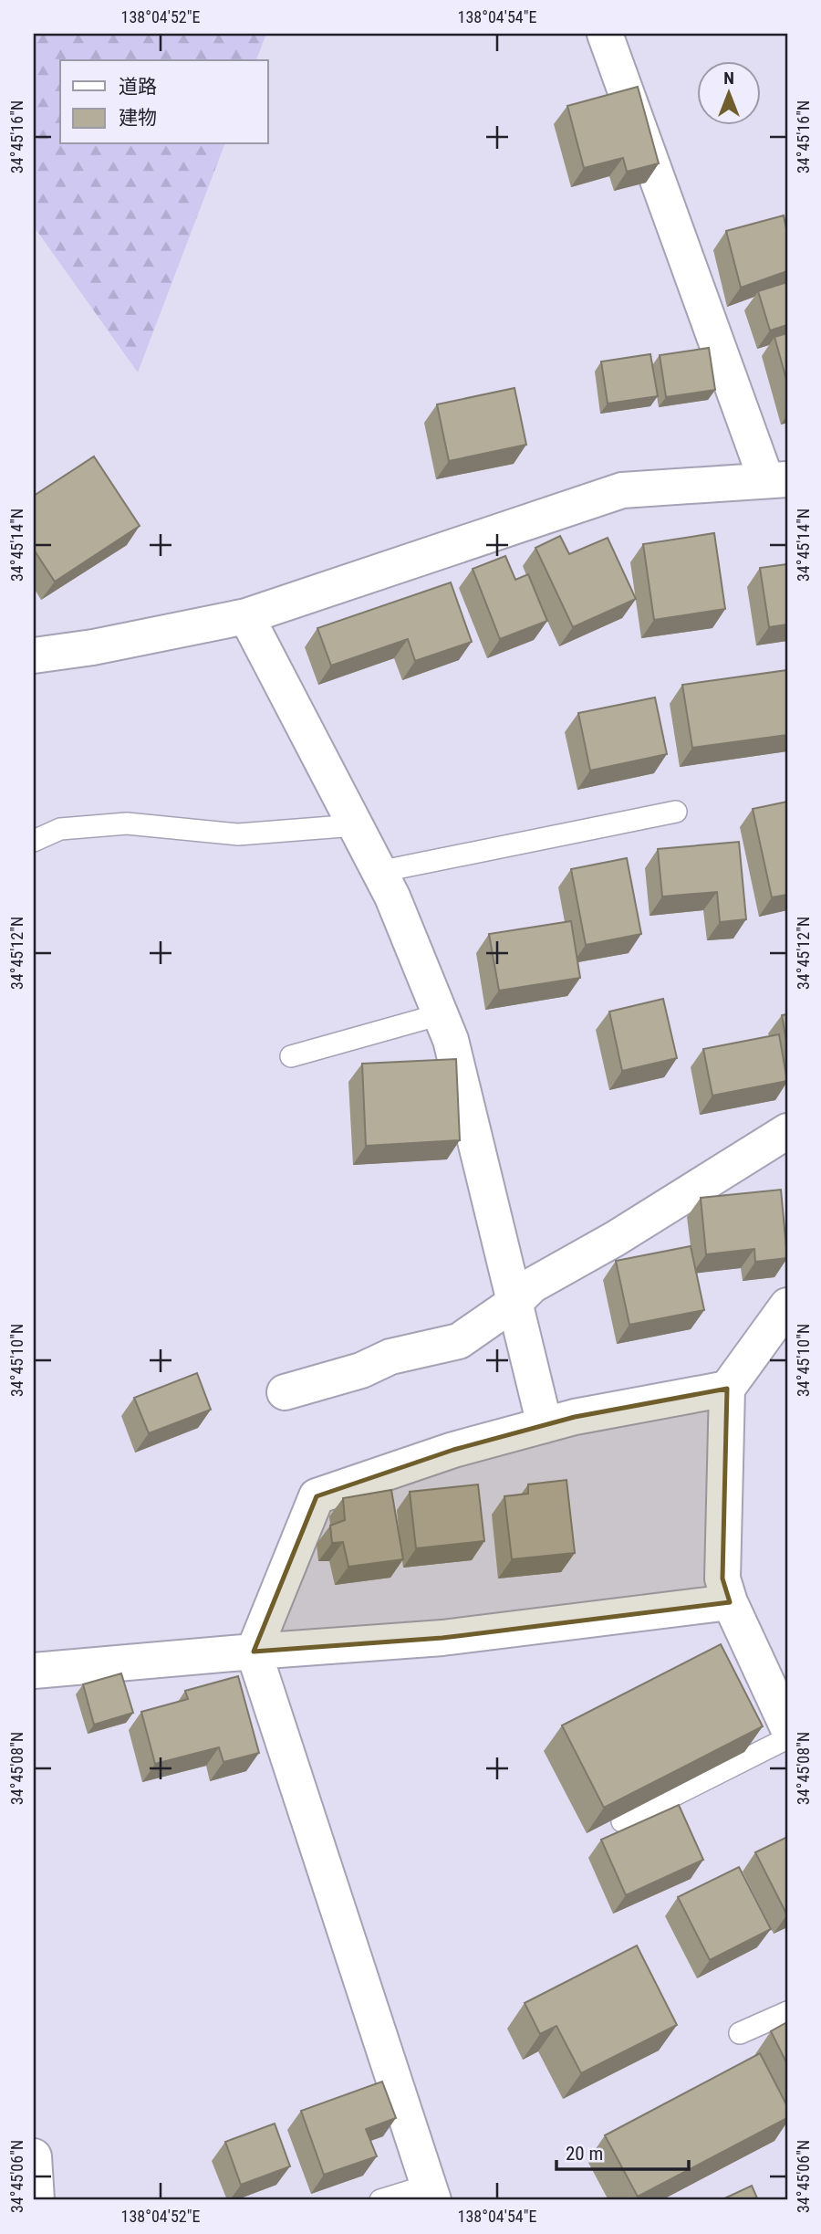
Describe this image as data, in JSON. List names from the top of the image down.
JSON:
{
  "legend": ["道路", "建物"],
  "scale_bar": "20 m",
  "north": "top",
  "coordinates": [
    "138°04'52\"E",
    "138°04'54\"E",
    "34°45'16\"N",
    "34°45'14\"N",
    "34°45'12\"N",
    "34°45'10\"N",
    "34°45'08\"N",
    "34°45'06\"N"
  ]
}
